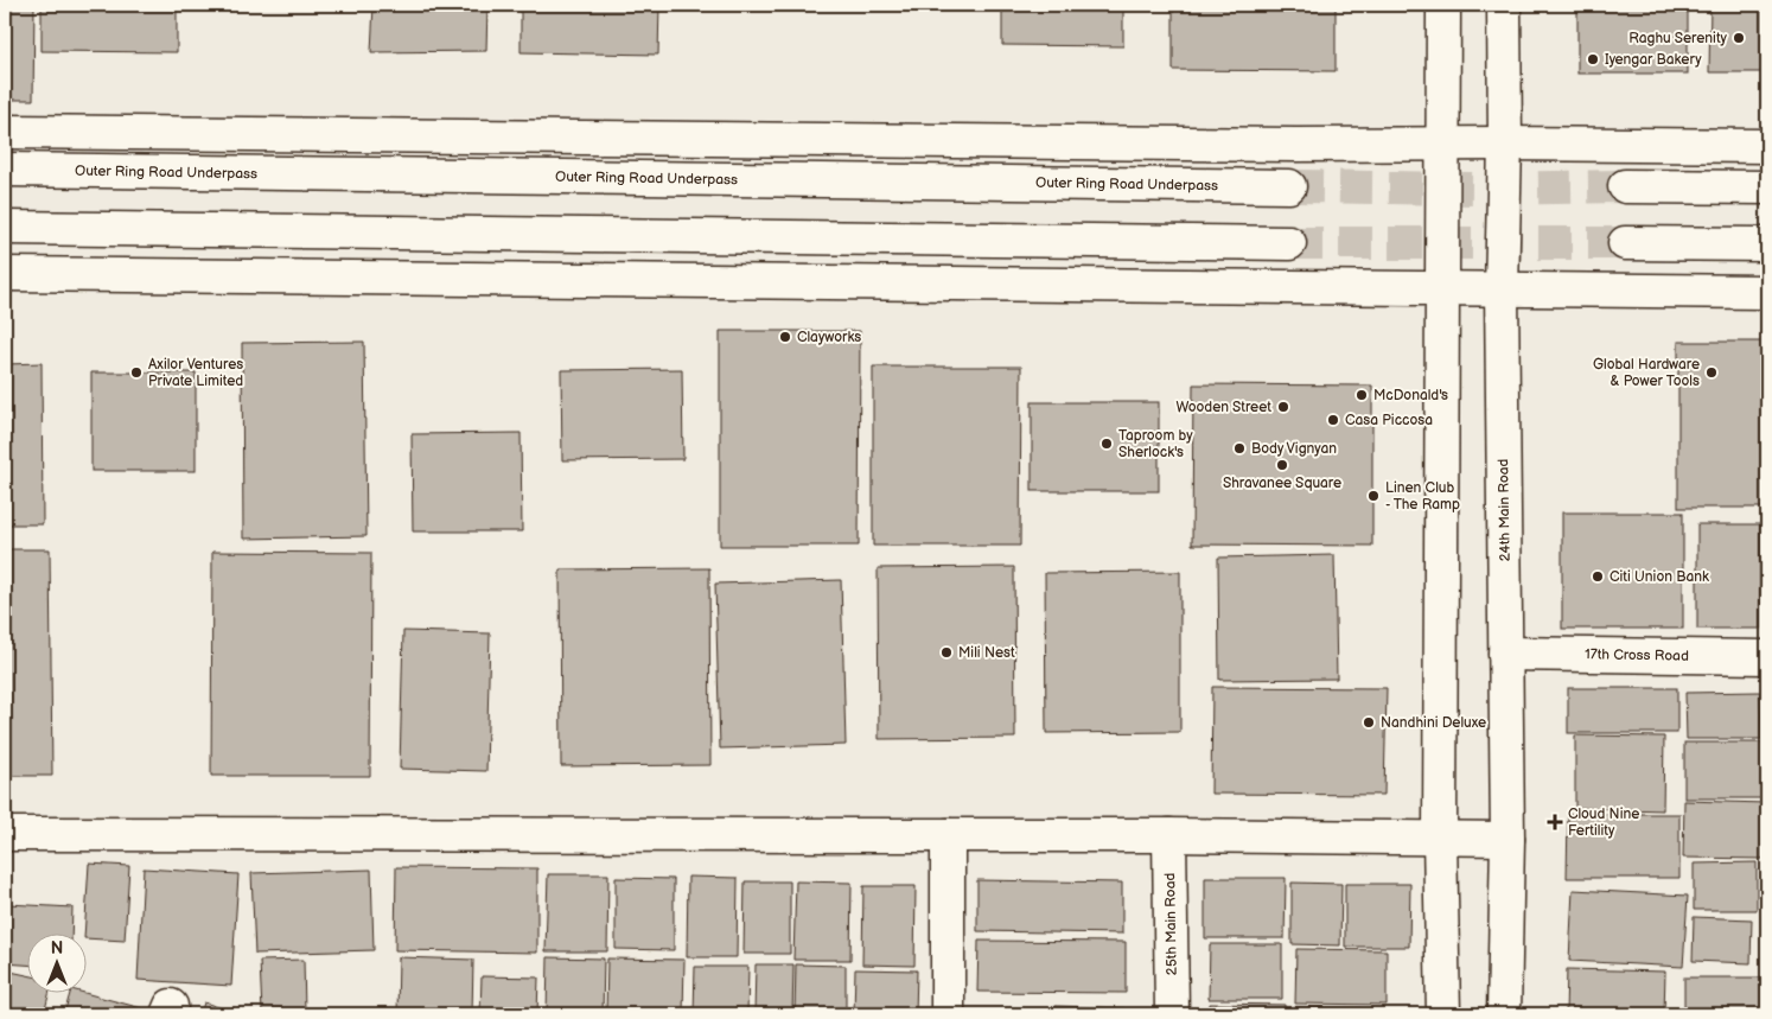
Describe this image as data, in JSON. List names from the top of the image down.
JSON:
{
  "streets": {
    "main road": [
      "Outer Ring Road Underpass",
      "24th Main Road",
      "17th Cross Road",
      "25th Main Road"
    ]
  },
  "crossings": [
    ["24th Main Road", "17th Cross Road"]
  ],
  "places": {
    "other": [
      "Raghu Serenity",
      "Iyengar Bakery",
      "Clayworks",
      "Axilor Ventures Private Limited",
      "Global Hardware & Power Tools",
      "McDonald's",
      "Wooden Street",
      "Casa Piccosa",
      "Taproom by Sherlock's",
      "Body Vignyan",
      "Shravanee Square",
      "Linen Club - The Ramp",
      "Citi Union Bank",
      "Mili Nest",
      "Nandhini Deluxe"
    ],
    "health": ["Cloud Nine Fertility"]
  },
  "north": "top"
}
